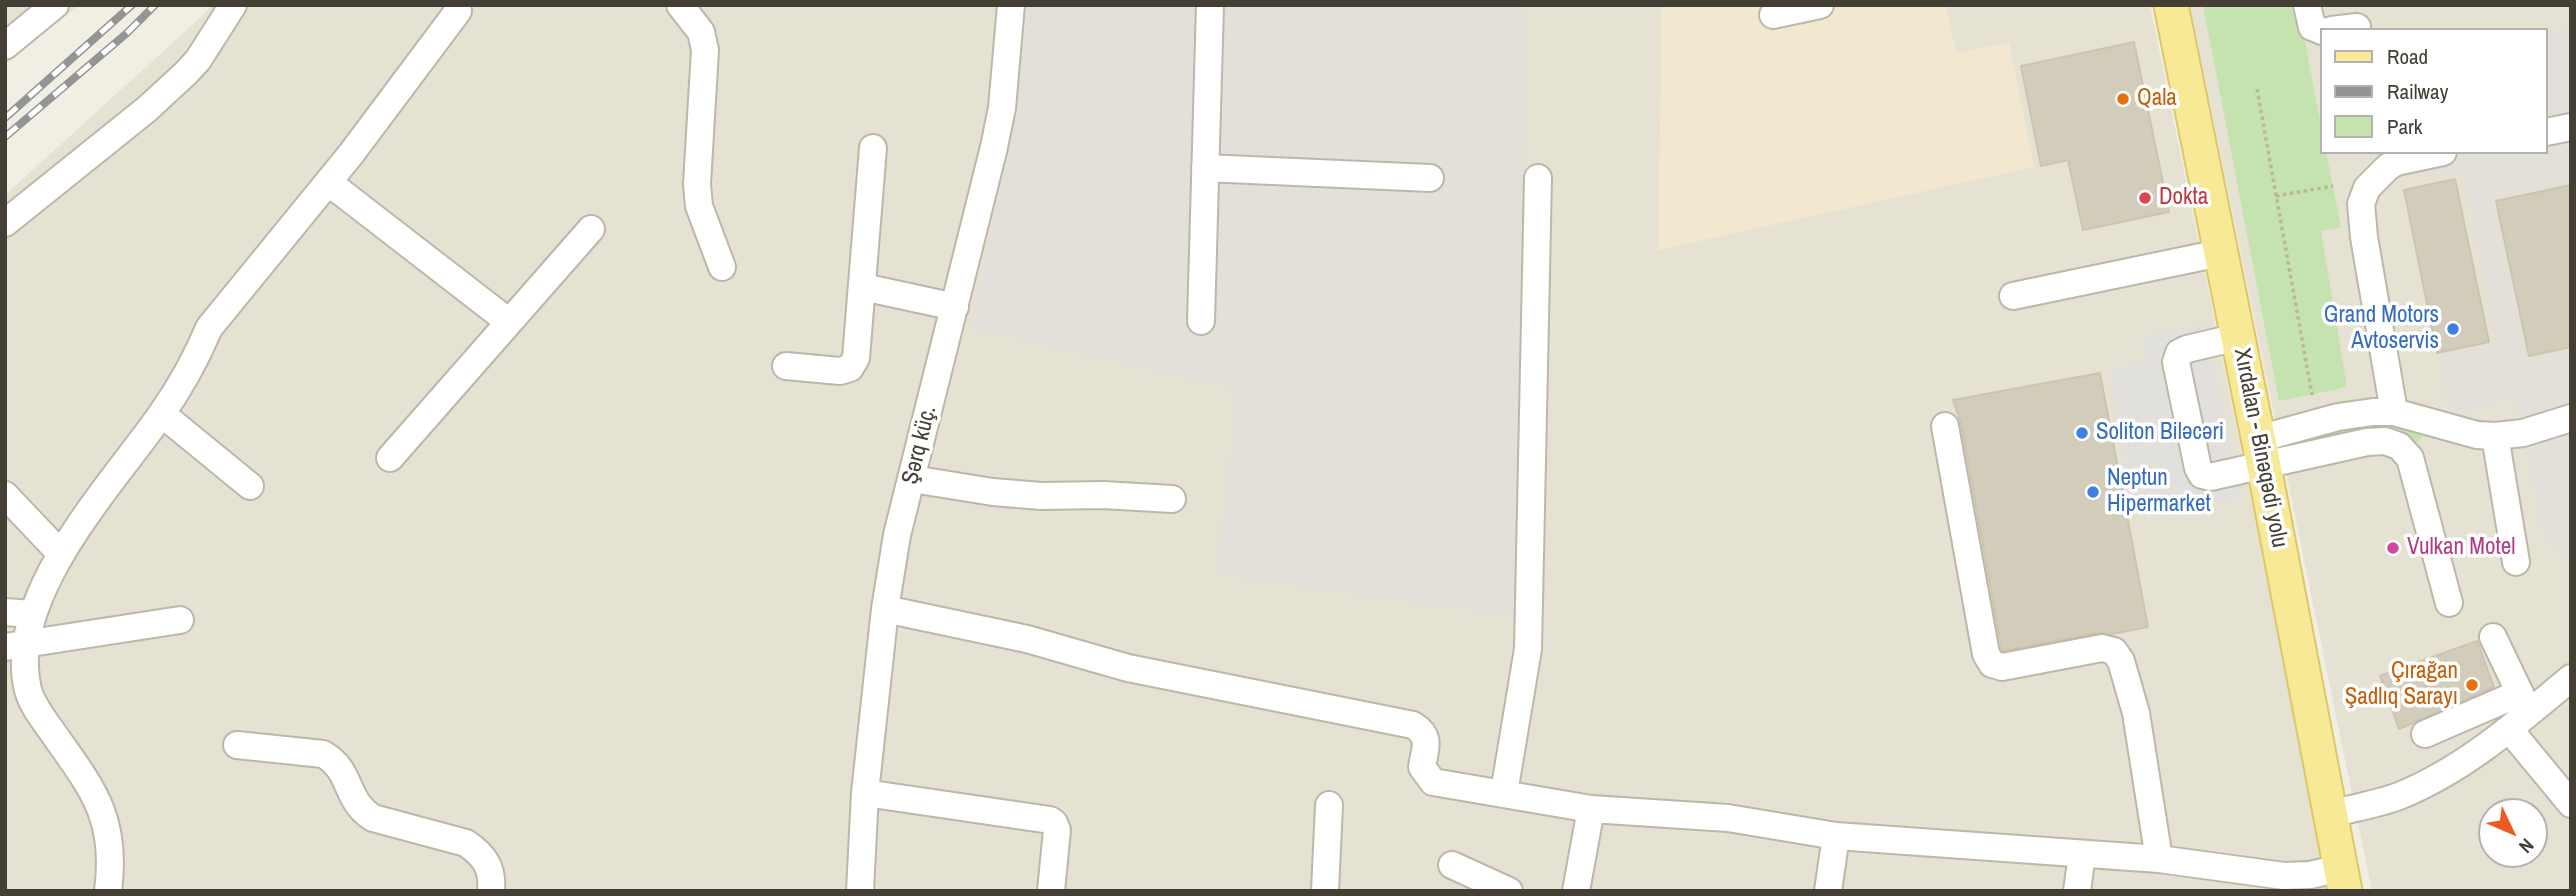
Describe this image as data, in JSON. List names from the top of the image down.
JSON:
{
  "streets": {
    "main road": ["Xırdalan - Binəqədi yolu"],
    "street": ["Şərq küç."]
  },
  "places": [
    "Qala",
    "Dokta",
    "Grand Motors Avtoservis",
    "Soliton Biləcəri",
    "Neptun Hipermarket",
    "Vulkan Motel",
    "Çırağan Şadlıq Sarayı"
  ],
  "legend": ["Road", "Railway", "Park"],
  "north": "bottom right"
}
